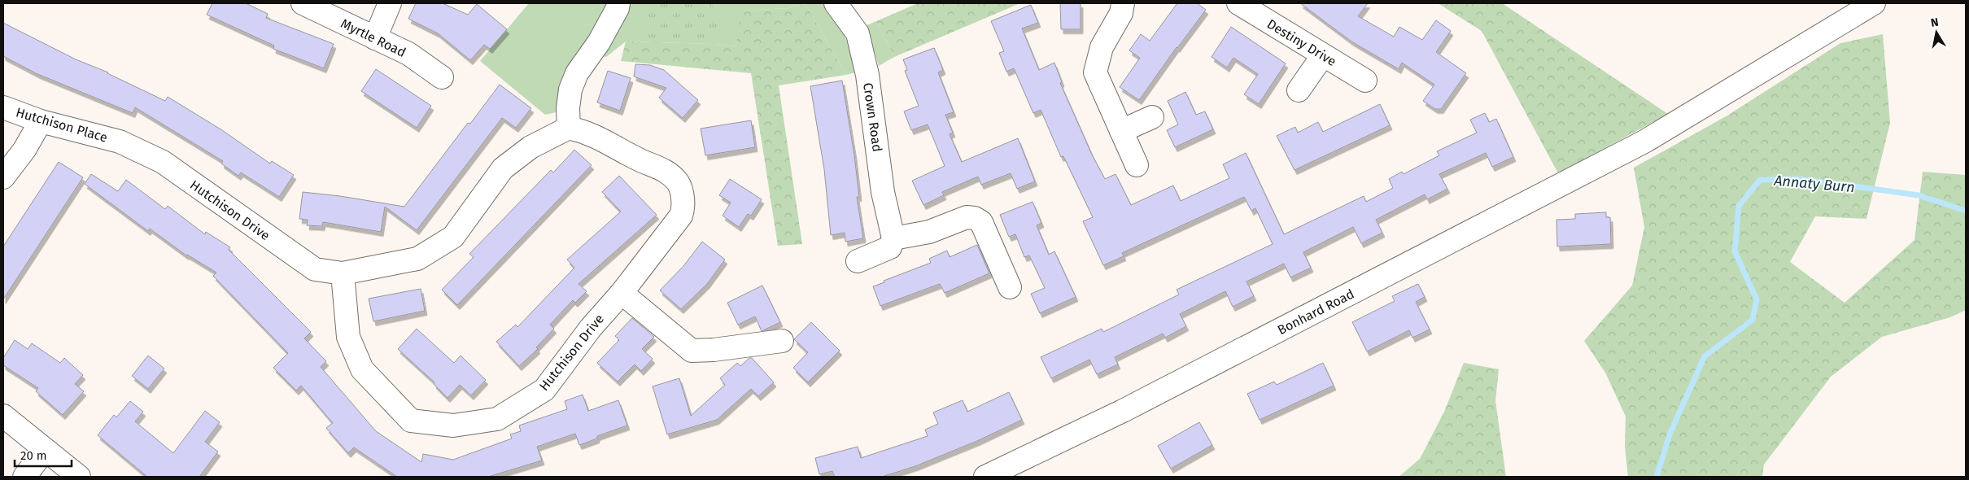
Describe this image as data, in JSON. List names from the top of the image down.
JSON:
{
  "streets": {
    "street": [
      "Myrtle Road",
      "Destiny Drive",
      "Crown Road",
      "Hutchison Place",
      "Hutchison Drive",
      "Bonhard Road"
    ]
  },
  "crossings": [
    ["Hutchison Place", "Hutchison Drive"]
  ],
  "water": ["Annaty Burn"],
  "scale_bar": "20 m",
  "north": "top"
}
